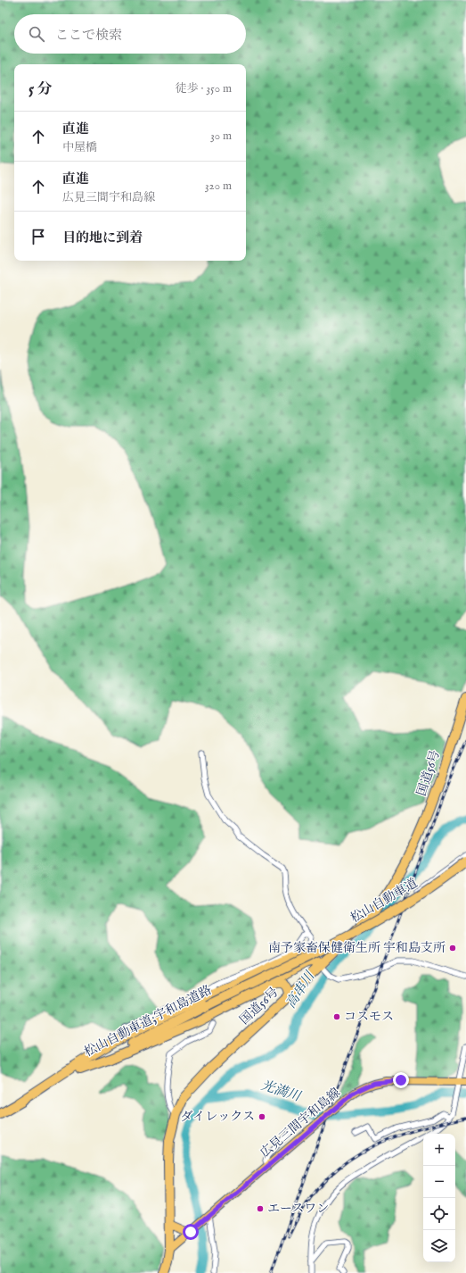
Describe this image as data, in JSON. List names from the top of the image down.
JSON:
{
  "streets": {
    "highway": ["国道56号", "松山自動車道", "松山自動車道;宇和島道路"],
    "main road": ["広見三間宇和島線"]
  },
  "crossings": [
    ["松山自動車道", "松山自動車道;宇和島道路"]
  ],
  "water": ["高串川", "光満川"],
  "places": [
    "南予家畜保健衛生所 宇和島支所",
    "コスモス",
    "ダイレックス",
    "エースワン"
  ],
  "page": {
    "search": "ここで検索",
    "heading": ["5 分", "徒歩 · 350 m"],
    "list": [
      ["直進", "中屋橋", "30 m"],
      ["直進", "広見三間宇和島線", "320 m"],
      "目的地に到着"
    ],
    "map_buttons": ["+", "−"]
  }
}
